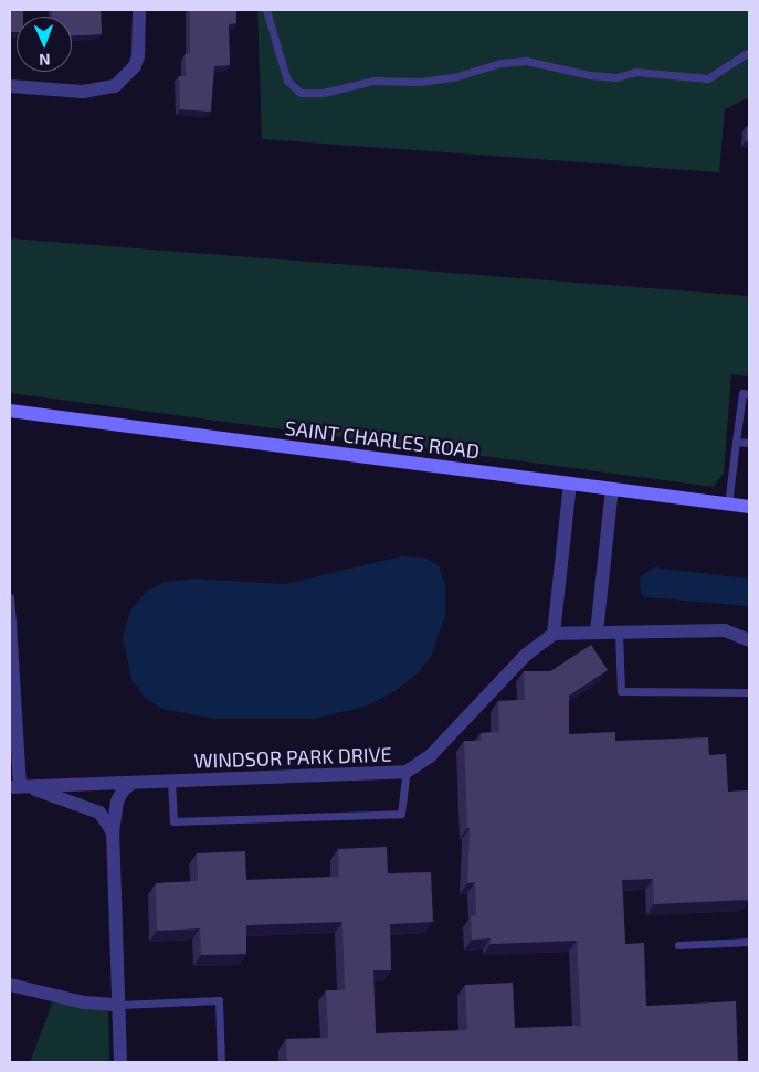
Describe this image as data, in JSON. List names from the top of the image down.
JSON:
{
  "streets": {
    "street": ["SAINT CHARLES ROAD", "WINDSOR PARK DRIVE"]
  },
  "north": "bottom"
}
